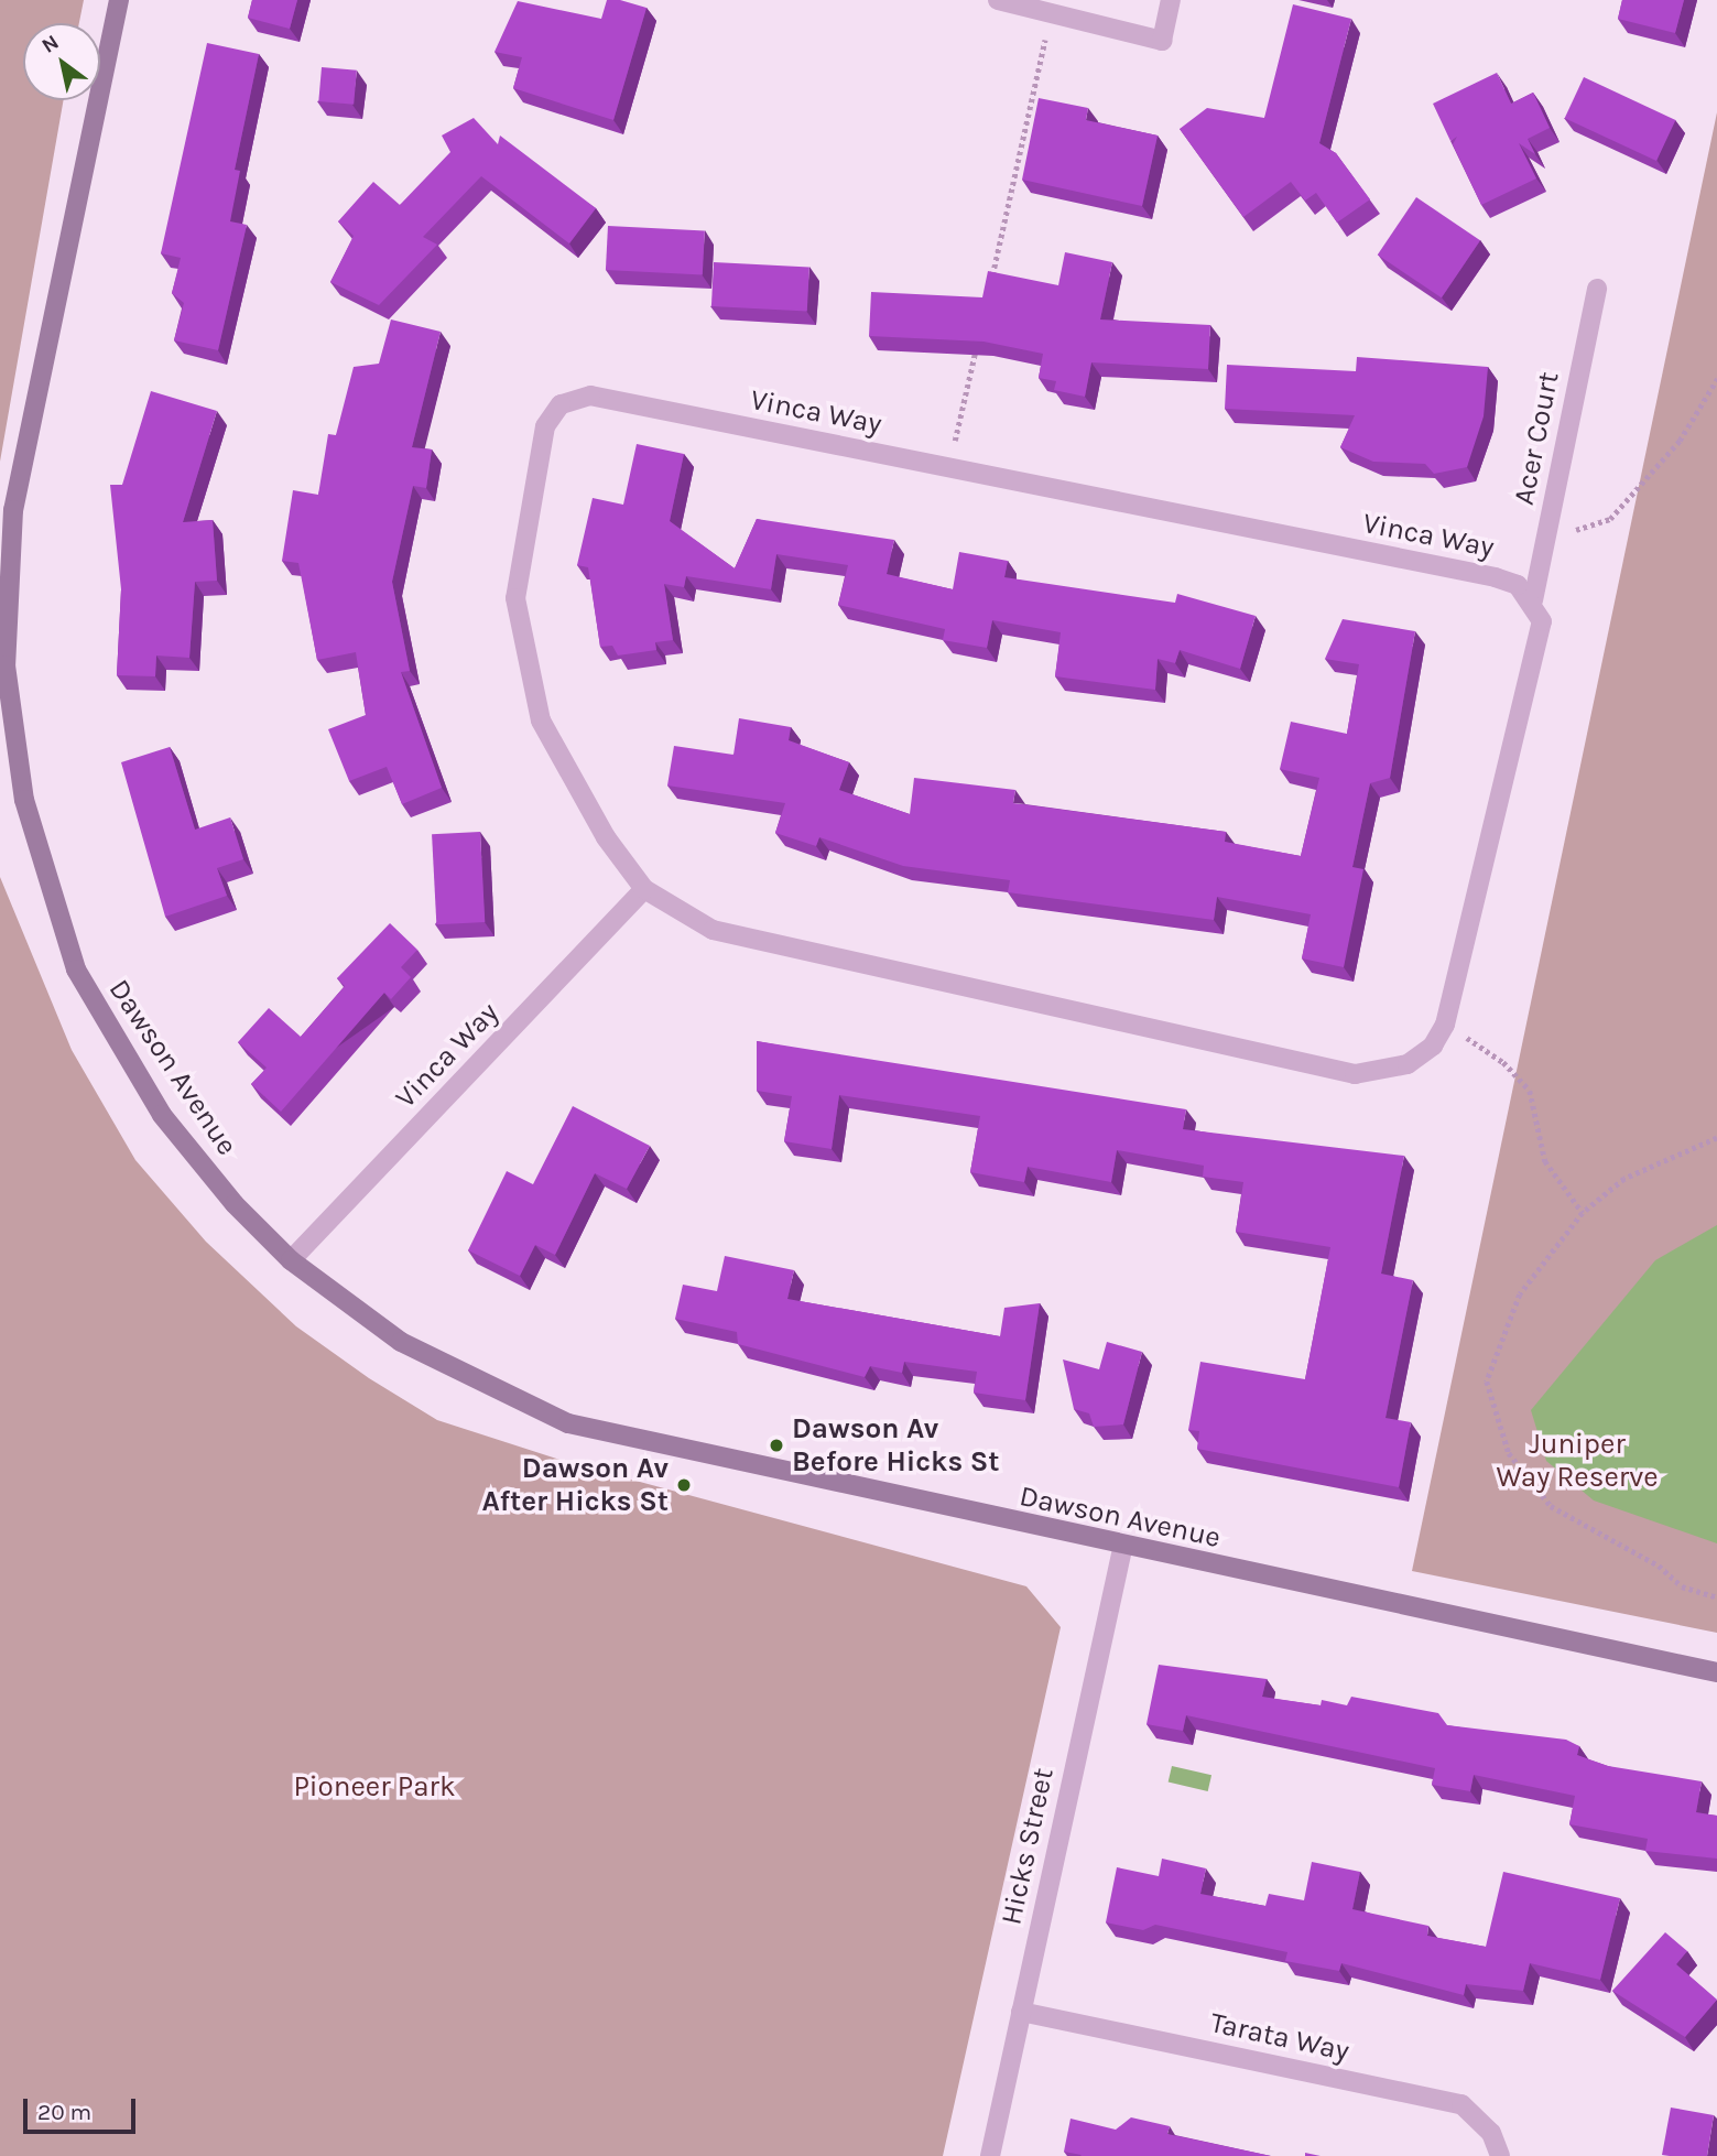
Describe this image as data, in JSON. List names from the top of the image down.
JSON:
{
  "streets": {
    "main road": ["Dawson Avenue"],
    "street": [
      "Vinca Way",
      "Acer Court",
      "Hicks Street",
      "Tarata Way"
    ]
  },
  "crossings": [
    ["Vinca Way", "Acer Court"],
    ["Vinca Way", "Dawson Avenue"],
    ["Dawson Avenue", "Hicks Street"],
    ["Hicks Street", "Tarata Way"]
  ],
  "parks": ["Juniper Way Reserve", "Pioneer Park"],
  "places": ["Dawson Av Before Hicks St", "Dawson Av After Hicks St"],
  "scale_bar": "20 m",
  "north": "top left"
}
